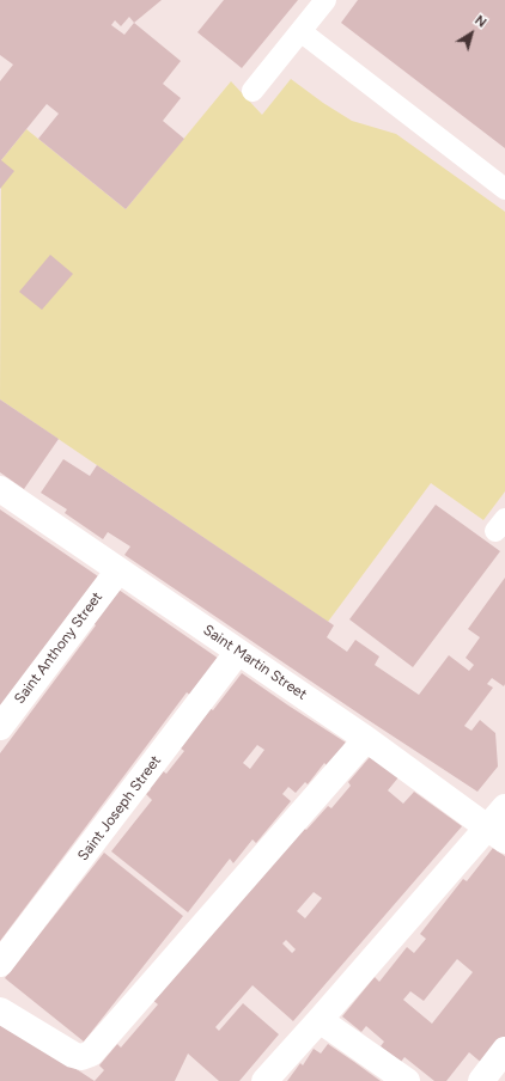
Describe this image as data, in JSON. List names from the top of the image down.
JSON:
{
  "streets": {
    "street": ["Saint Anthony Street", "Saint Martin Street", "Saint Joseph Street"]
  },
  "crossings": [
    ["Saint Anthony Street", "Saint Martin Street"],
    ["Saint Martin Street", "Saint Joseph Street"]
  ],
  "north": "top right"
}
